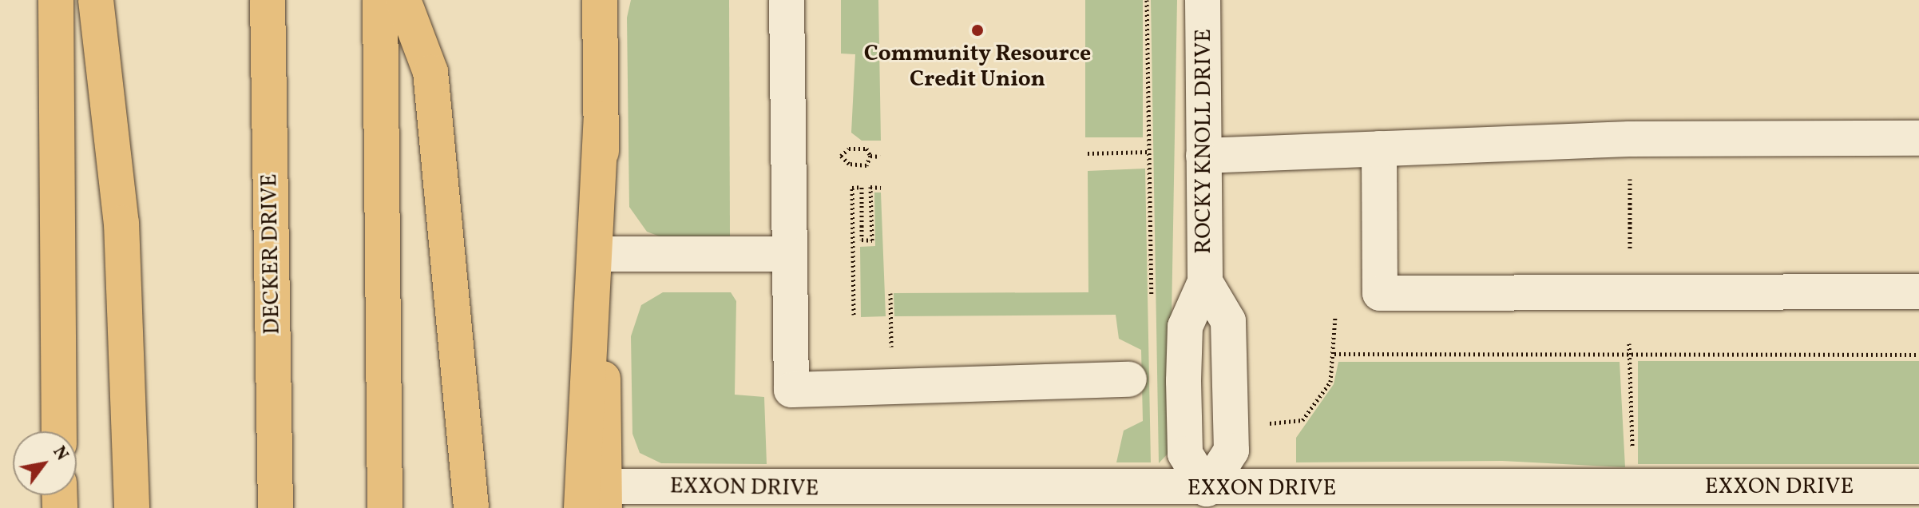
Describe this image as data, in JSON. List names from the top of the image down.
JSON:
{
  "streets": {
    "main road": ["DECKER DRIVE"],
    "lane": ["ROCKY KNOLL DRIVE", "EXXON DRIVE"]
  },
  "crossings": [
    ["ROCKY KNOLL DRIVE", "EXXON DRIVE"]
  ],
  "places": ["Community Resource Credit Union"],
  "north": "top right"
}
